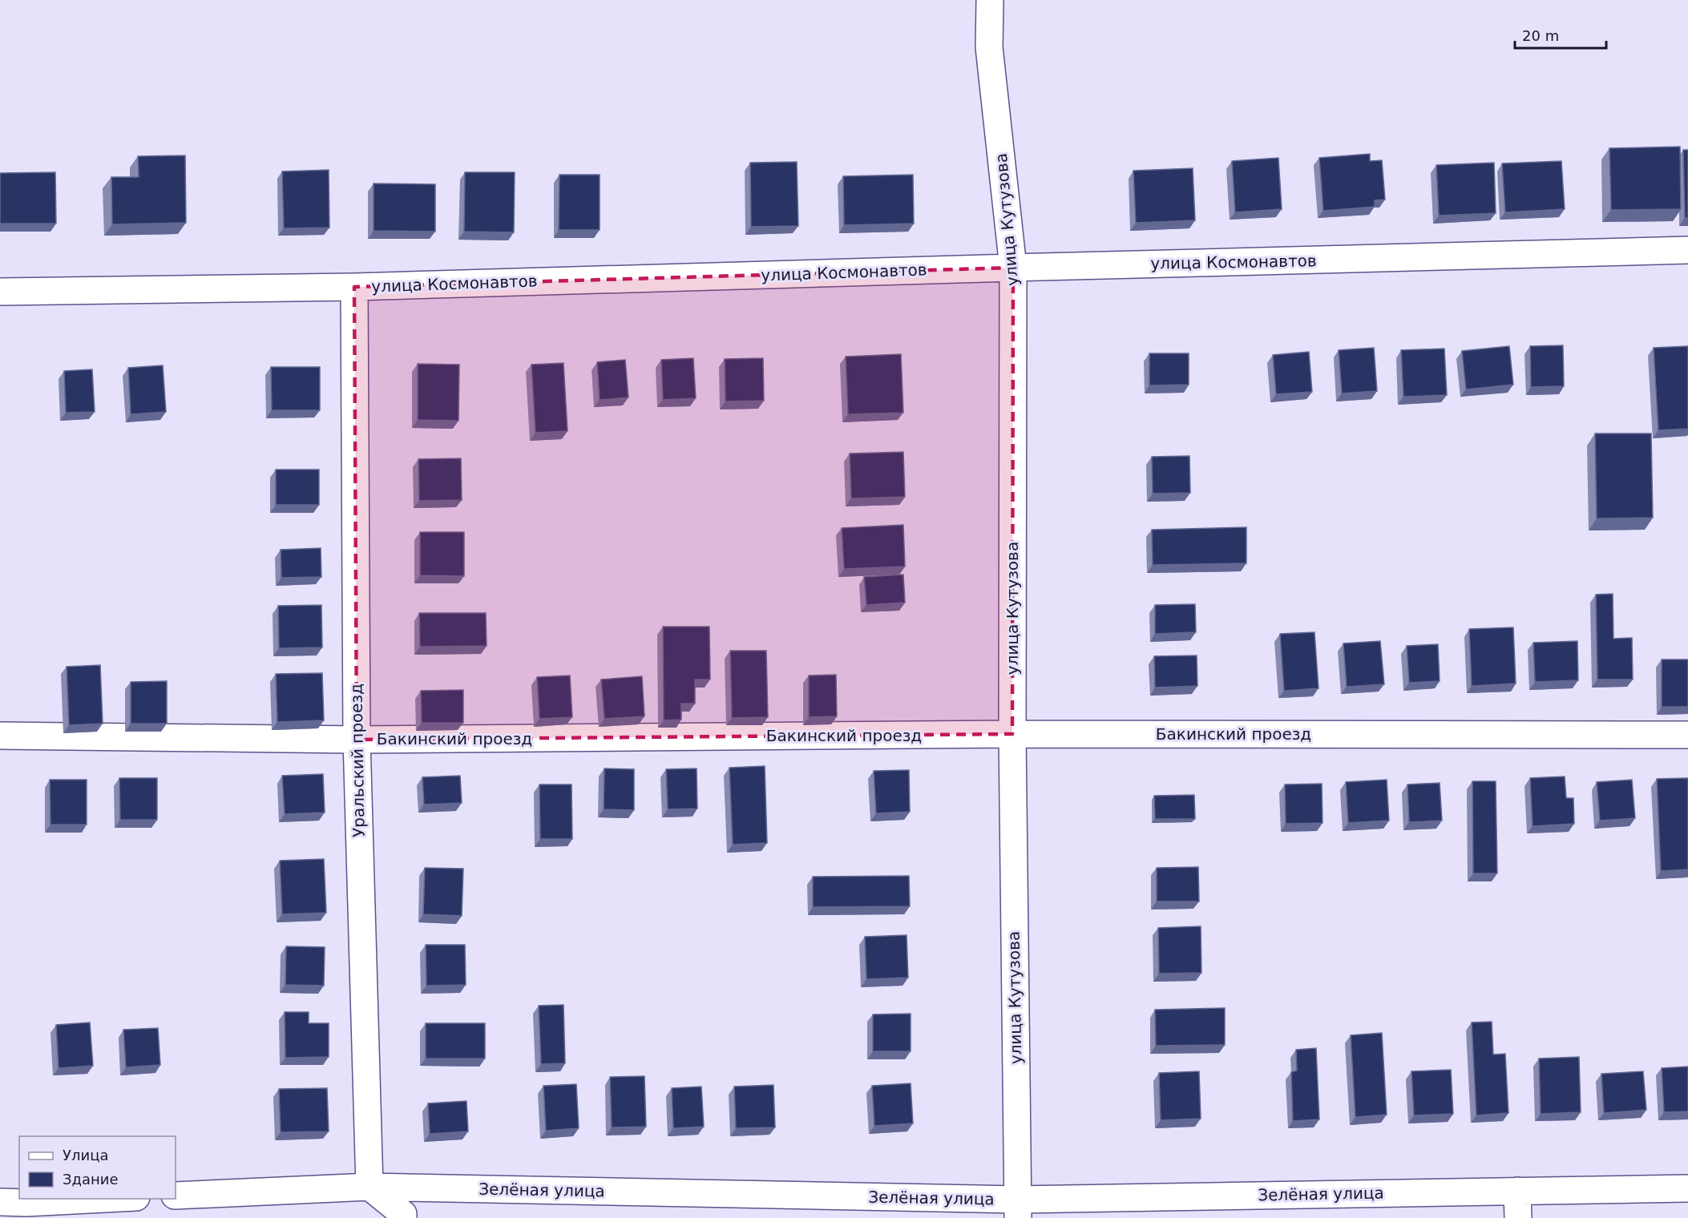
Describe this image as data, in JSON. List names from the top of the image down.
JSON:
{
  "streets": {
    "street": [
      "улица Кутузова",
      "улица Космонавтов",
      "Бакинский проезд",
      "Уральский проезд",
      "Зелёная улица"
    ]
  },
  "crossings": [
    ["улица Кутузова", "улица Космонавтов"],
    ["улица Кутузова", "Бакинский проезд"],
    ["улица Кутузова", "Зелёная улица"],
    ["улица Космонавтов", "Уральский проезд"],
    ["Бакинский проезд", "Уральский проезд"],
    ["Уральский проезд", "Зелёная улица"]
  ],
  "legend": ["Улица", "Здание"],
  "scale_bar": "20 m"
}
